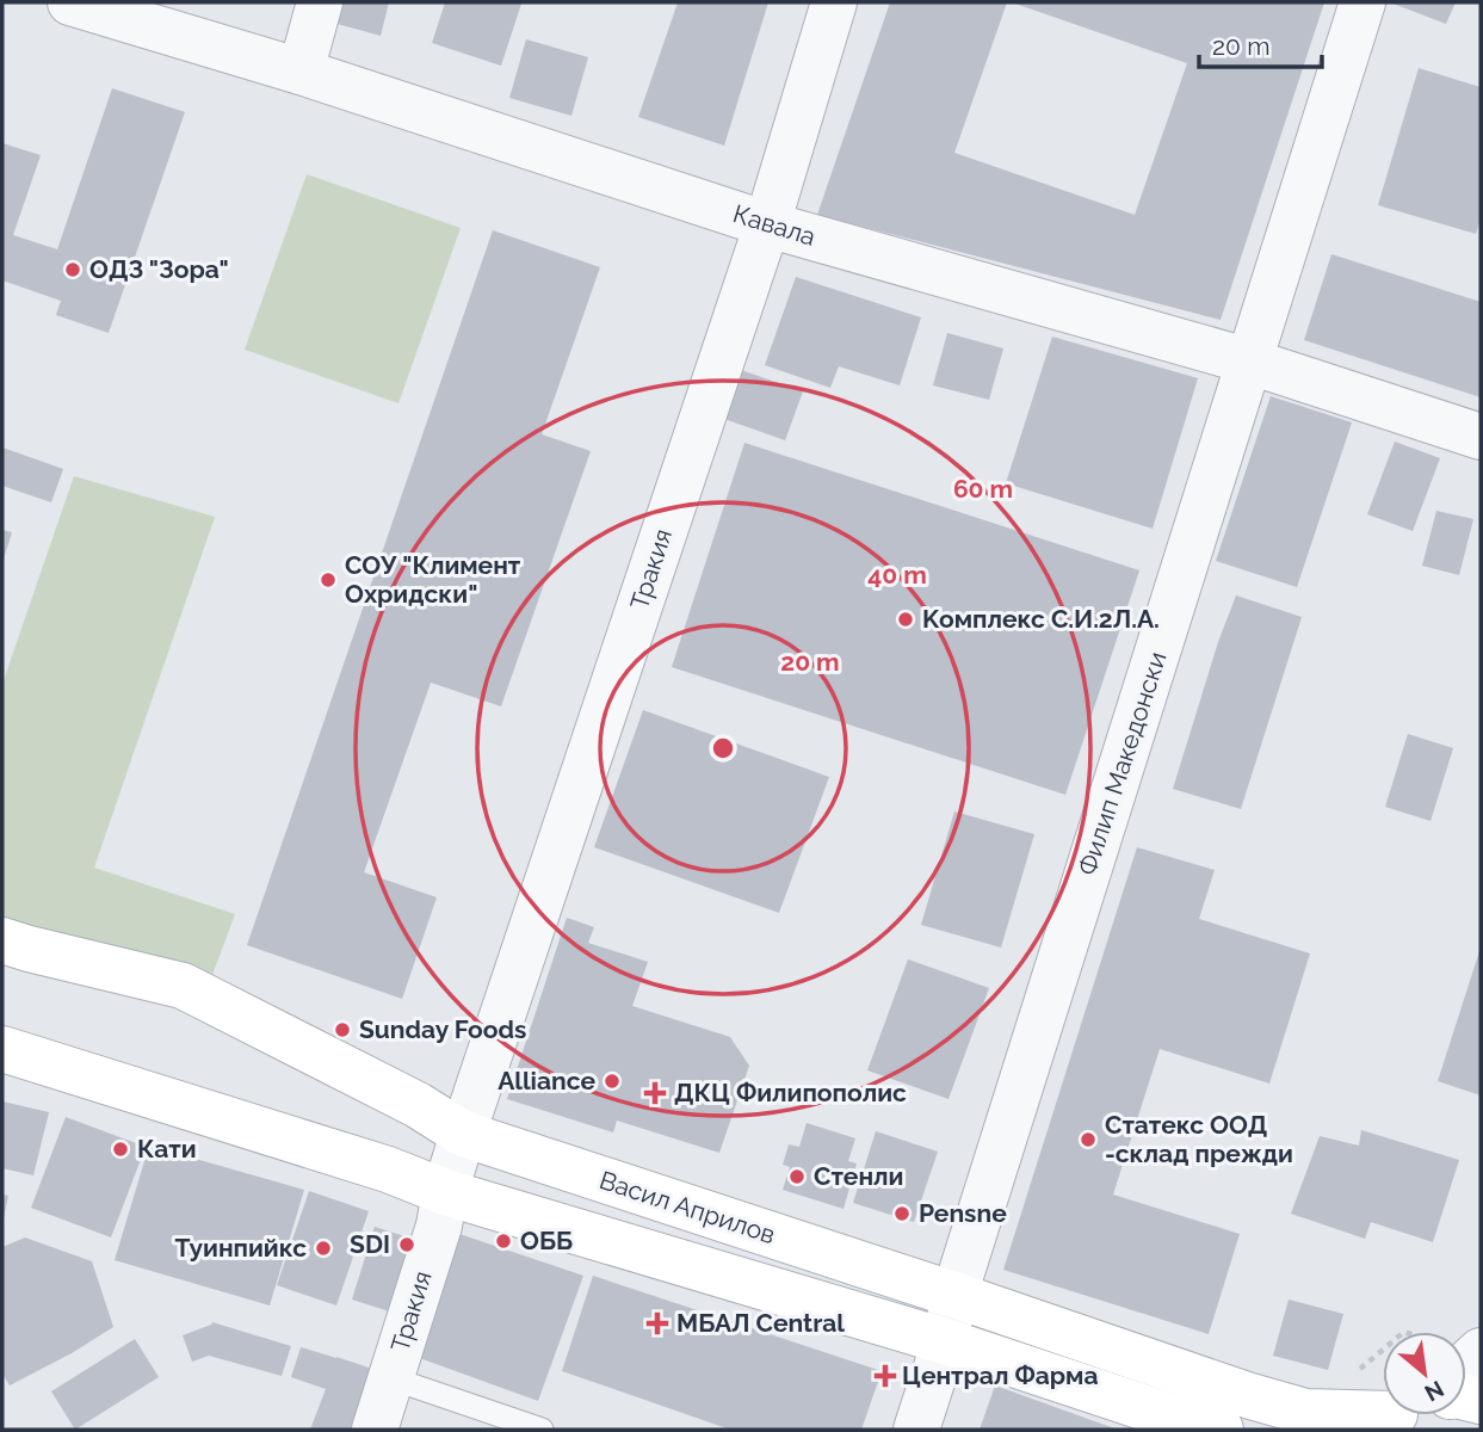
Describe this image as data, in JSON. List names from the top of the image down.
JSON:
{
  "streets": {
    "main road": ["Васил Априлов"],
    "street": ["Кавала", "Тракия", "Филип Македонски"]
  },
  "crossings": [
    ["Кавала", "Тракия"],
    ["Кавала", "Филип Македонски"],
    ["Тракия", "Васил Априлов"],
    ["Филип Македонски", "Васил Априлов"]
  ],
  "places": {
    "other": [
      "ОДЗ \"Зора\"",
      "СОУ \"Климент Охридски\"",
      "Kомплекс С.И.2Л.А.",
      "Sunday Foods",
      "Alliance",
      "Статекс ООД -склад прежди",
      "Кати",
      "Стенли",
      "Pensne",
      "ОББ",
      "SDI",
      "Туинпийкс"
    ],
    "health": ["ДКЦ Филипополис", "МБАЛ Central", "Централ Фарма"]
  },
  "scale_bar": "20 m",
  "north": "bottom right",
  "rings": ["60 m", "40 m", "20 m"]
}
